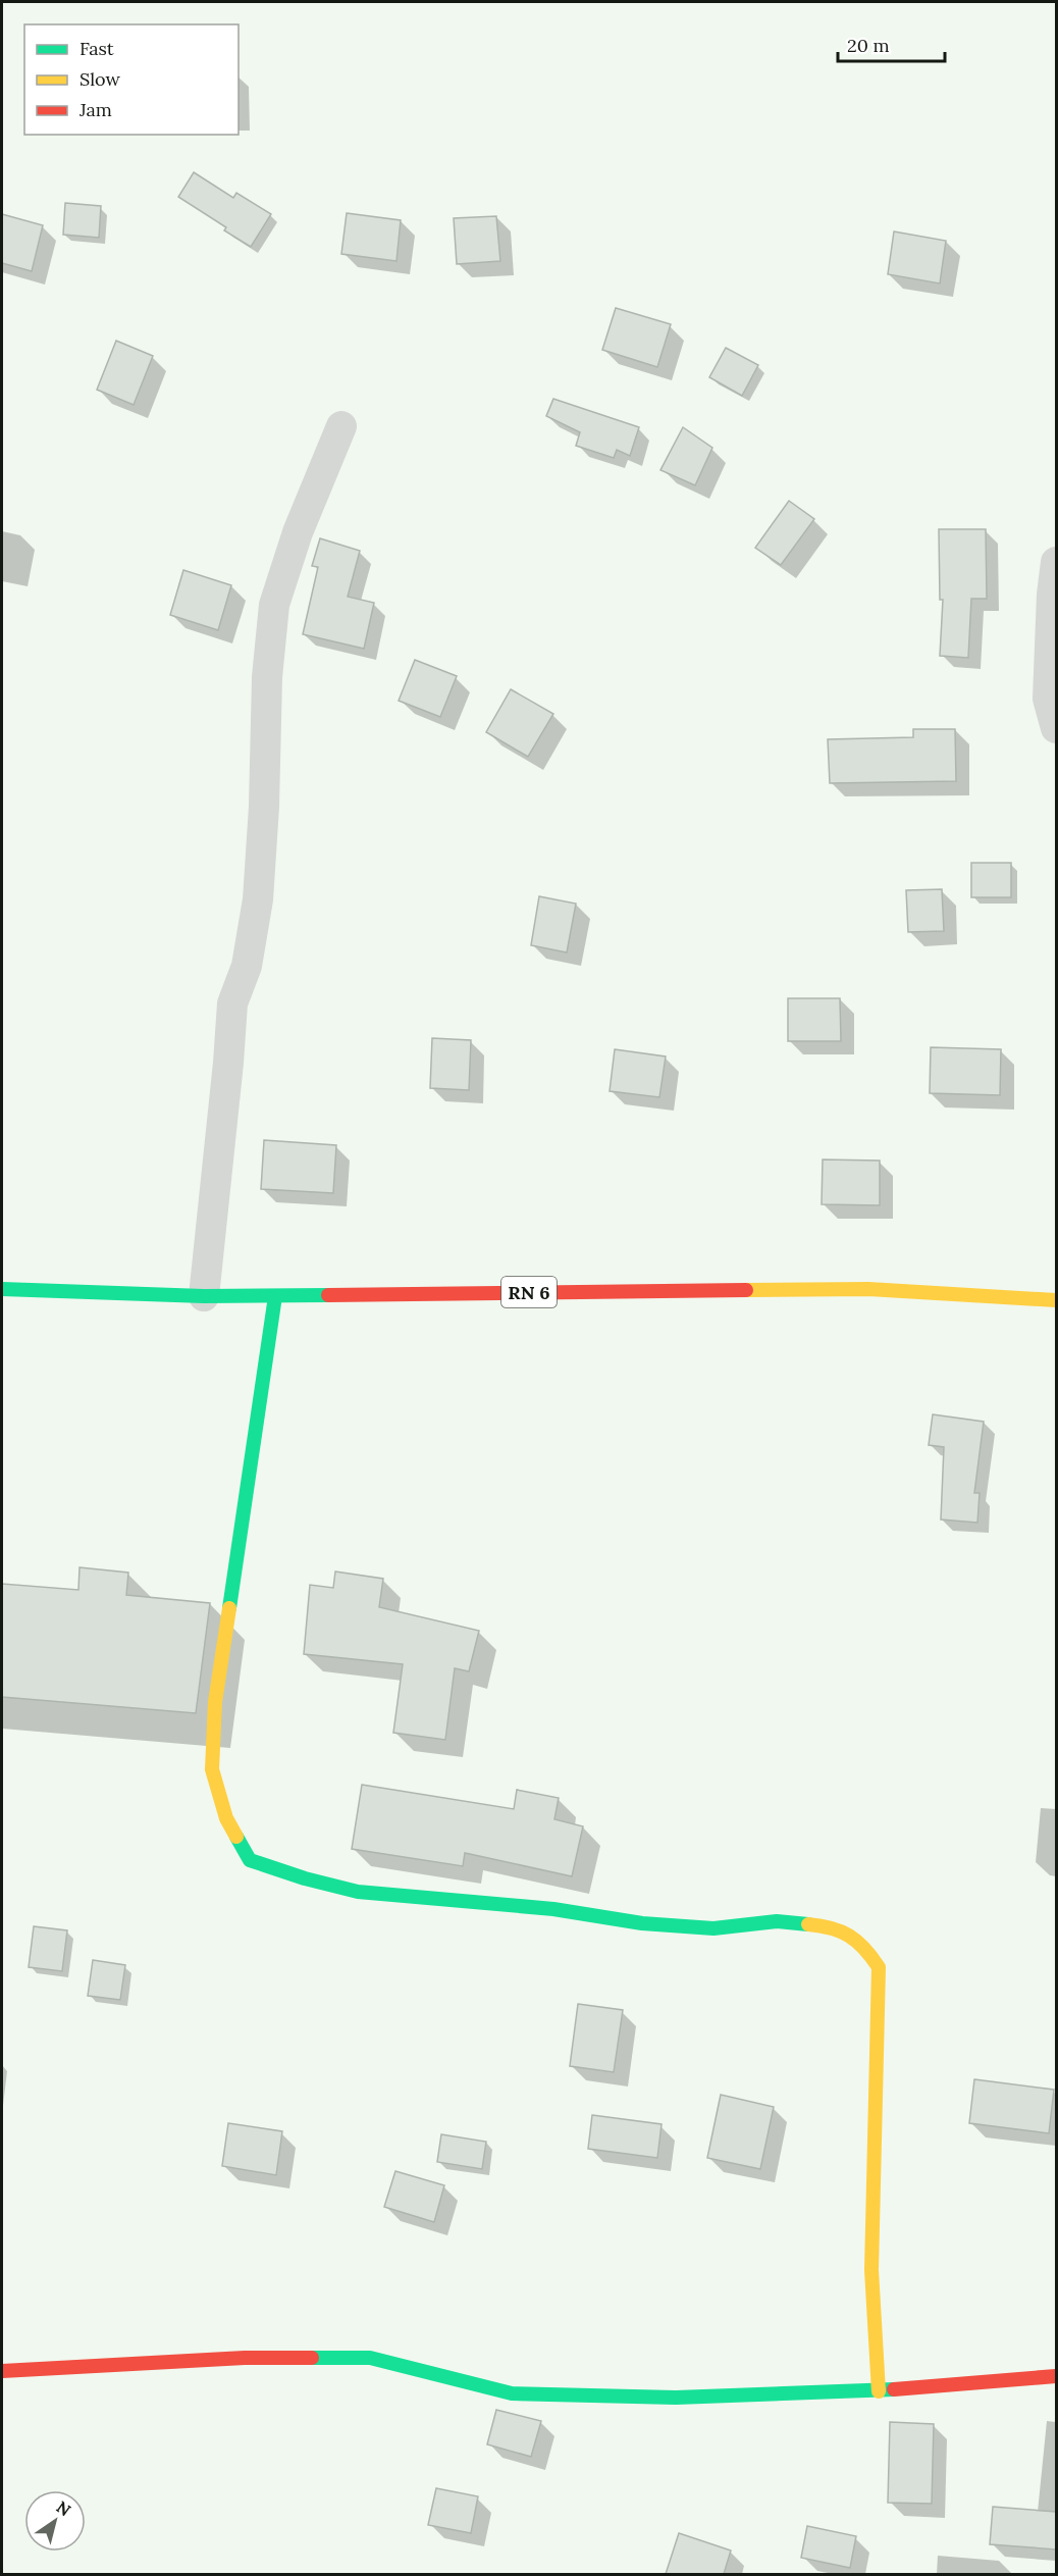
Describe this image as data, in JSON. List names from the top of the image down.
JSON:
{
  "streets": {
    "street": ["RN 6"]
  },
  "legend": ["Fast", "Slow", "Jam"],
  "scale_bar": "20 m",
  "north": "top right"
}
